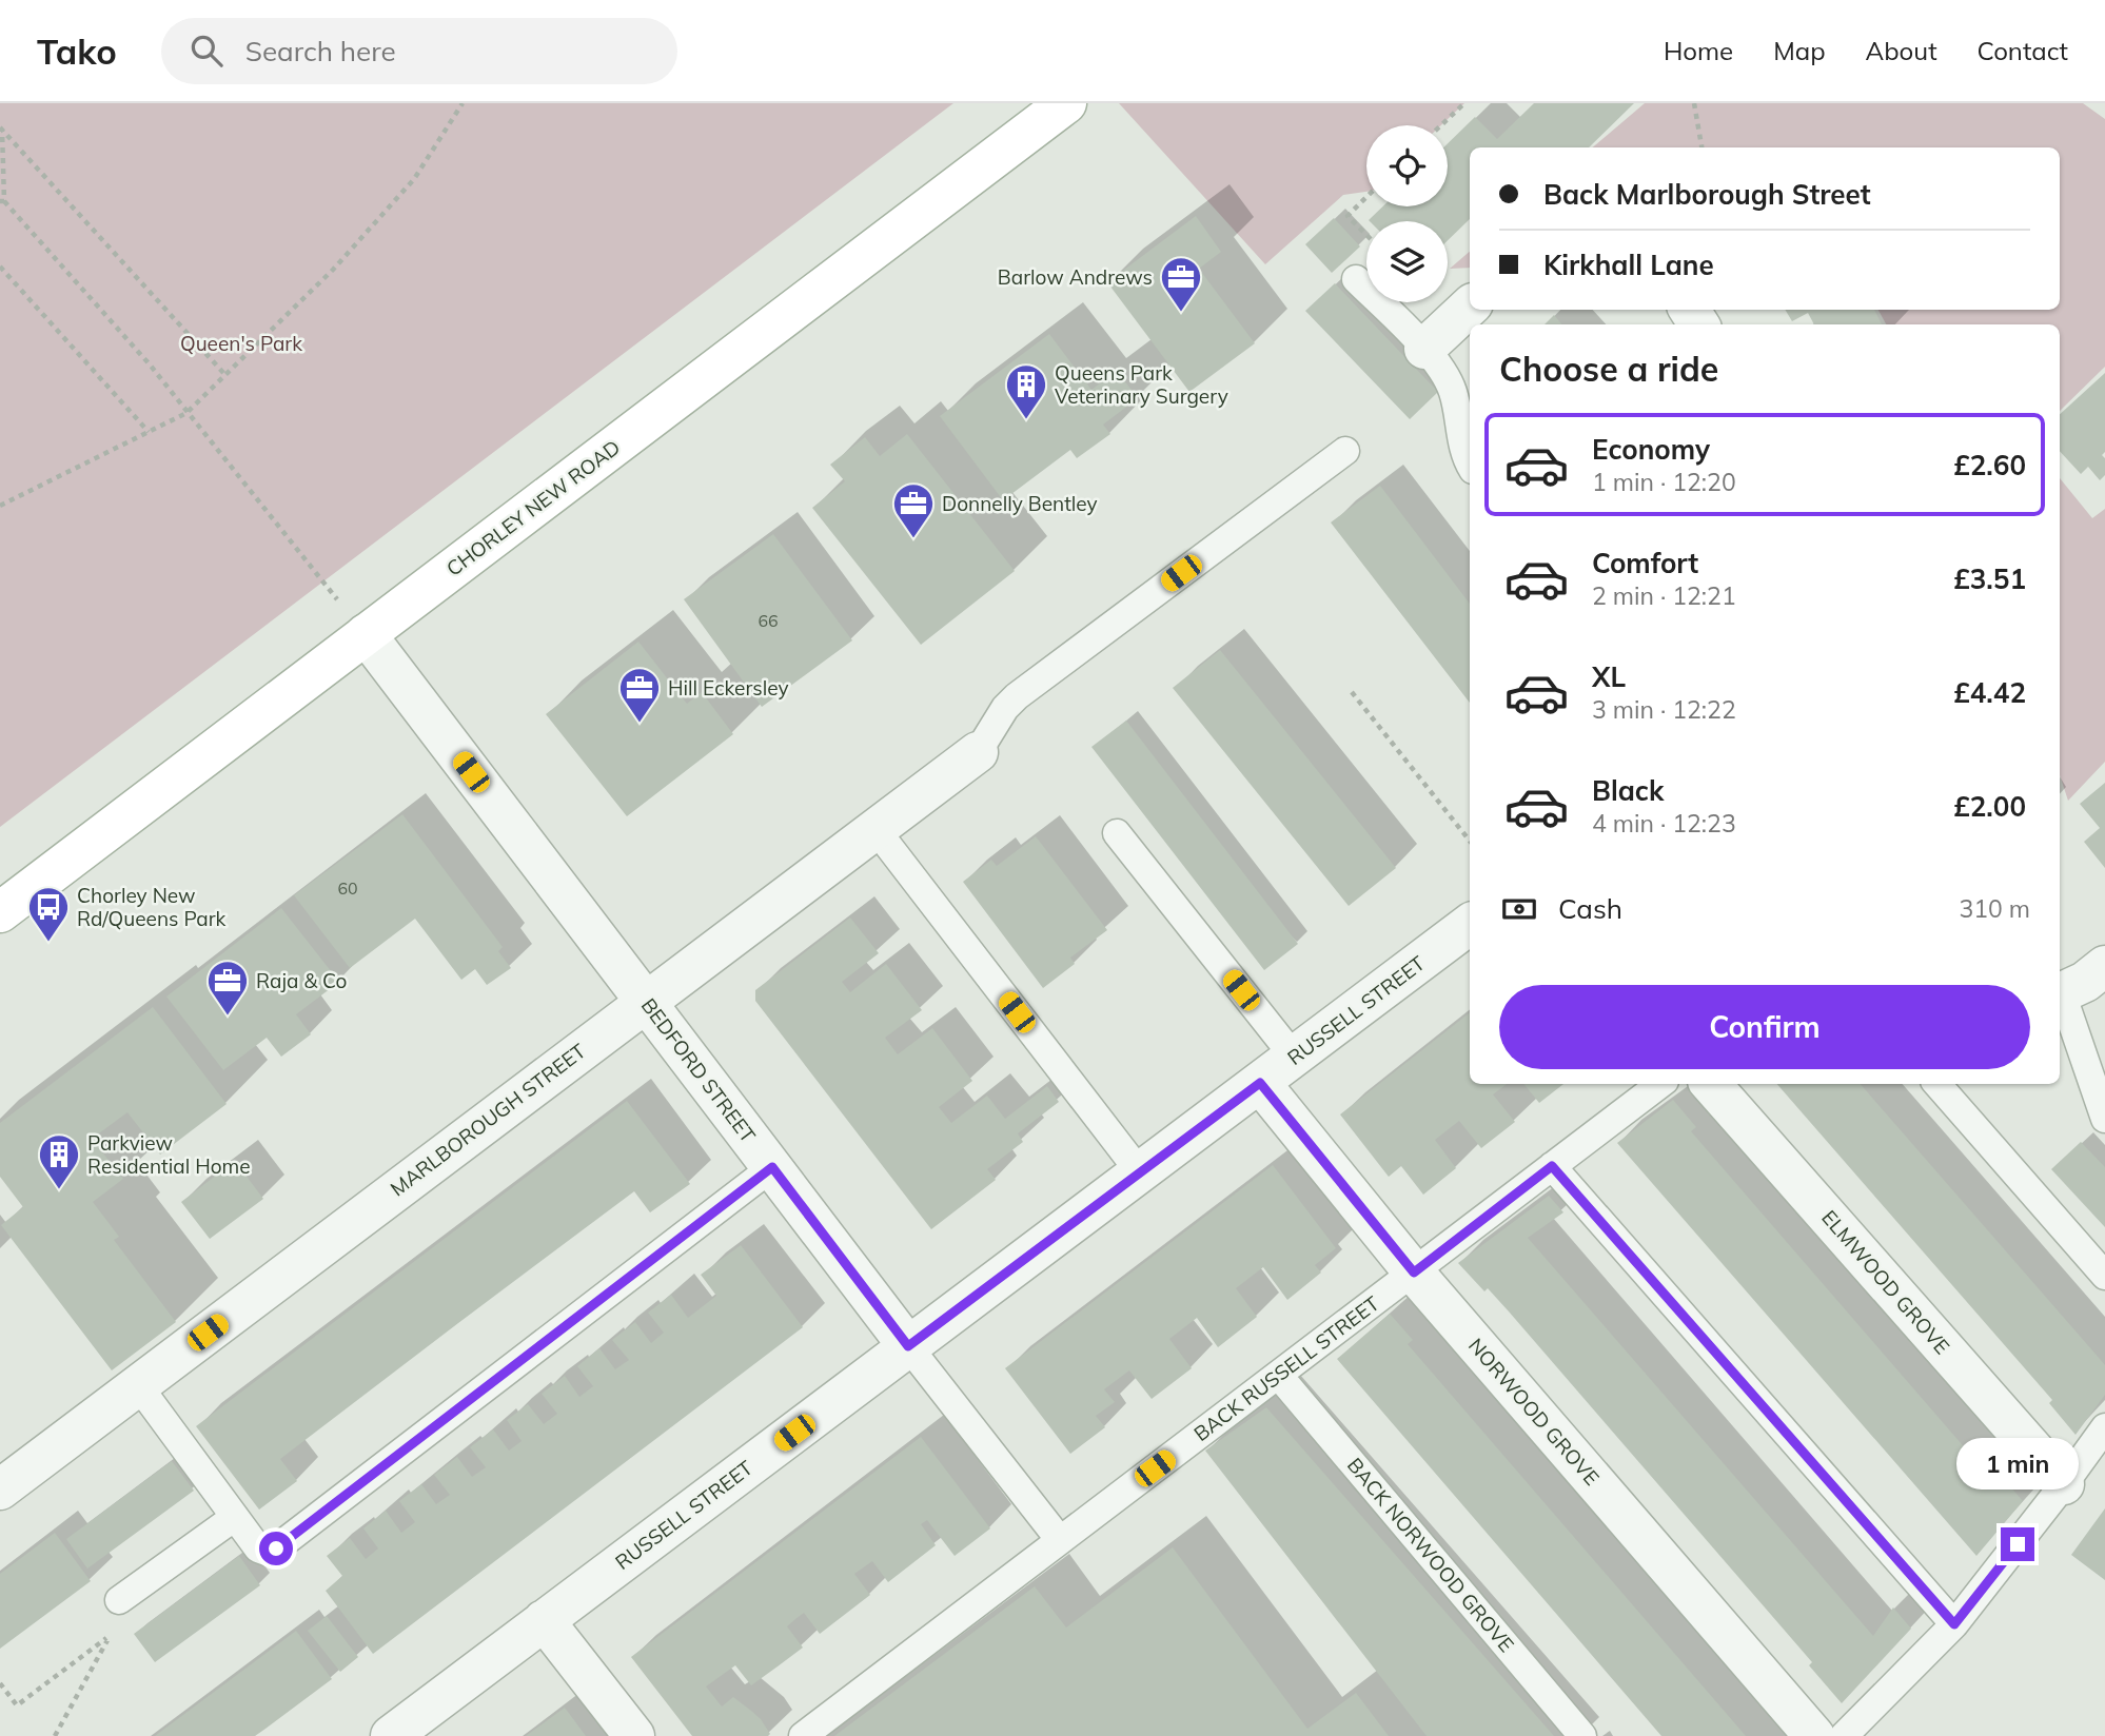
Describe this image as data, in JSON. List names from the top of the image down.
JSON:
{
  "streets": {
    "main road": ["CHORLEY NEW ROAD"],
    "street": [
      "RUSSELL STREET",
      "BEDFORD STREET",
      "MARLBOROUGH STREET",
      "ELMWOOD GROVE",
      "NORWOOD GROVE"
    ],
    "lane": ["BACK RUSSELL STREET", "BACK NORWOOD GROVE"]
  },
  "crossings": [
    ["CHORLEY NEW ROAD", "BEDFORD STREET"],
    ["RUSSELL STREET", "BEDFORD STREET"],
    ["RUSSELL STREET", "NORWOOD GROVE"],
    ["BEDFORD STREET", "MARLBOROUGH STREET"],
    ["BEDFORD STREET", "BACK RUSSELL STREET"],
    ["BACK RUSSELL STREET", "NORWOOD GROVE"],
    ["BACK RUSSELL STREET", "BACK NORWOOD GROVE"]
  ],
  "parks": ["Queen's Park"],
  "places": {
    "office": [
      "Barlow Andrews",
      "Donnelly Bentley",
      "Hill Eckersley",
      "Raja & Co"
    ],
    "building": ["Queens Park Veterinary Surgery", "Parkview Residential Home"],
    "bus stop": ["Chorley New Rd/Queens Park"]
  },
  "house_numbers": ["66", "60"],
  "page": {
    "header": "Tako",
    "search": "Search here",
    "nav": [
      "Home",
      "Map",
      "About",
      "Contact"
    ],
    "banner": ["Back Marlborough Street", "Kirkhall Lane"],
    "heading": "Choose a ride",
    "list": [
      {
        "name": "Economy",
        "note": "1 min · 12:20",
        "value": "£2.60"
      },
      {
        "name": "Comfort",
        "note": "2 min · 12:21",
        "value": "£3.51"
      },
      {
        "name": "XL",
        "note": "3 min · 12:22",
        "value": "£4.42"
      },
      {
        "name": "Black",
        "note": "4 min · 12:23",
        "value": "£2.00"
      }
    ],
    "pay": ["Cash", "310 m"],
    "buttons": "Confirm",
    "bubble": "1 min"
  }
}
